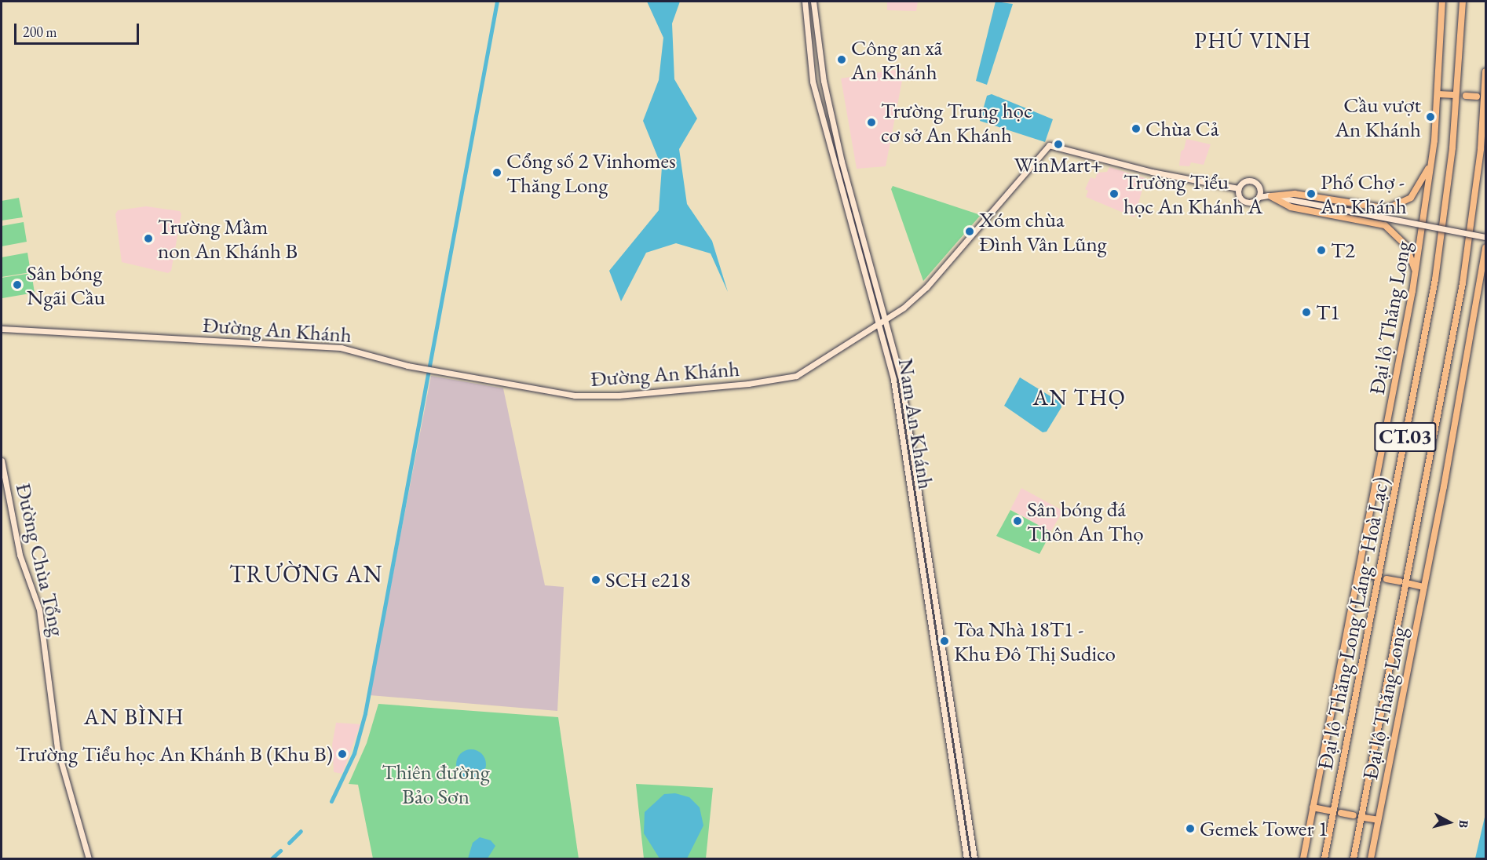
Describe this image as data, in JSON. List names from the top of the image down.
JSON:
{
  "streets": {
    "highway": ["CT.03", "Đại lộ Thăng Long (Láng - Hoà Lạc)"],
    "main road": ["Đại lộ Thăng Long"],
    "street": ["Đường An Khánh", "Nam An Khánh", "Đường Chùa Tổng"]
  },
  "crossings": [
    ["Đường An Khánh", "Nam An Khánh"]
  ],
  "districts": [
    "PHÚ VINH",
    "AN THỌ",
    "TRƯỜNG AN",
    "AN BÌNH"
  ],
  "parks": ["Thiên đường Bảo Sơn"],
  "places": [
    "Công an xã An Khánh",
    "Cầu vượt An Khánh",
    "Trường Trung học cơ sở An Khánh",
    "Chùa Cả",
    "WinMart+",
    "Cổng số 2 Vinhomes Thăng Long",
    "Trường Tiểu học An Khánh A",
    "Phố Chợ - An Khánh",
    "Xóm chùa Đình Vân Lũng",
    "Trường Mầm non An Khánh B",
    "T2",
    "Sân bóng Ngãi Cầu",
    "T1",
    "Sân bóng đá Thôn An Thọ",
    "SCH e218",
    "Tòa Nhà 18T1 - Khu Đô Thị Sudico",
    "Trường Tiểu học An Khánh B (Khu B)",
    "Gemek Tower 1"
  ],
  "scale_bar": "200 m",
  "north": "right"
}
